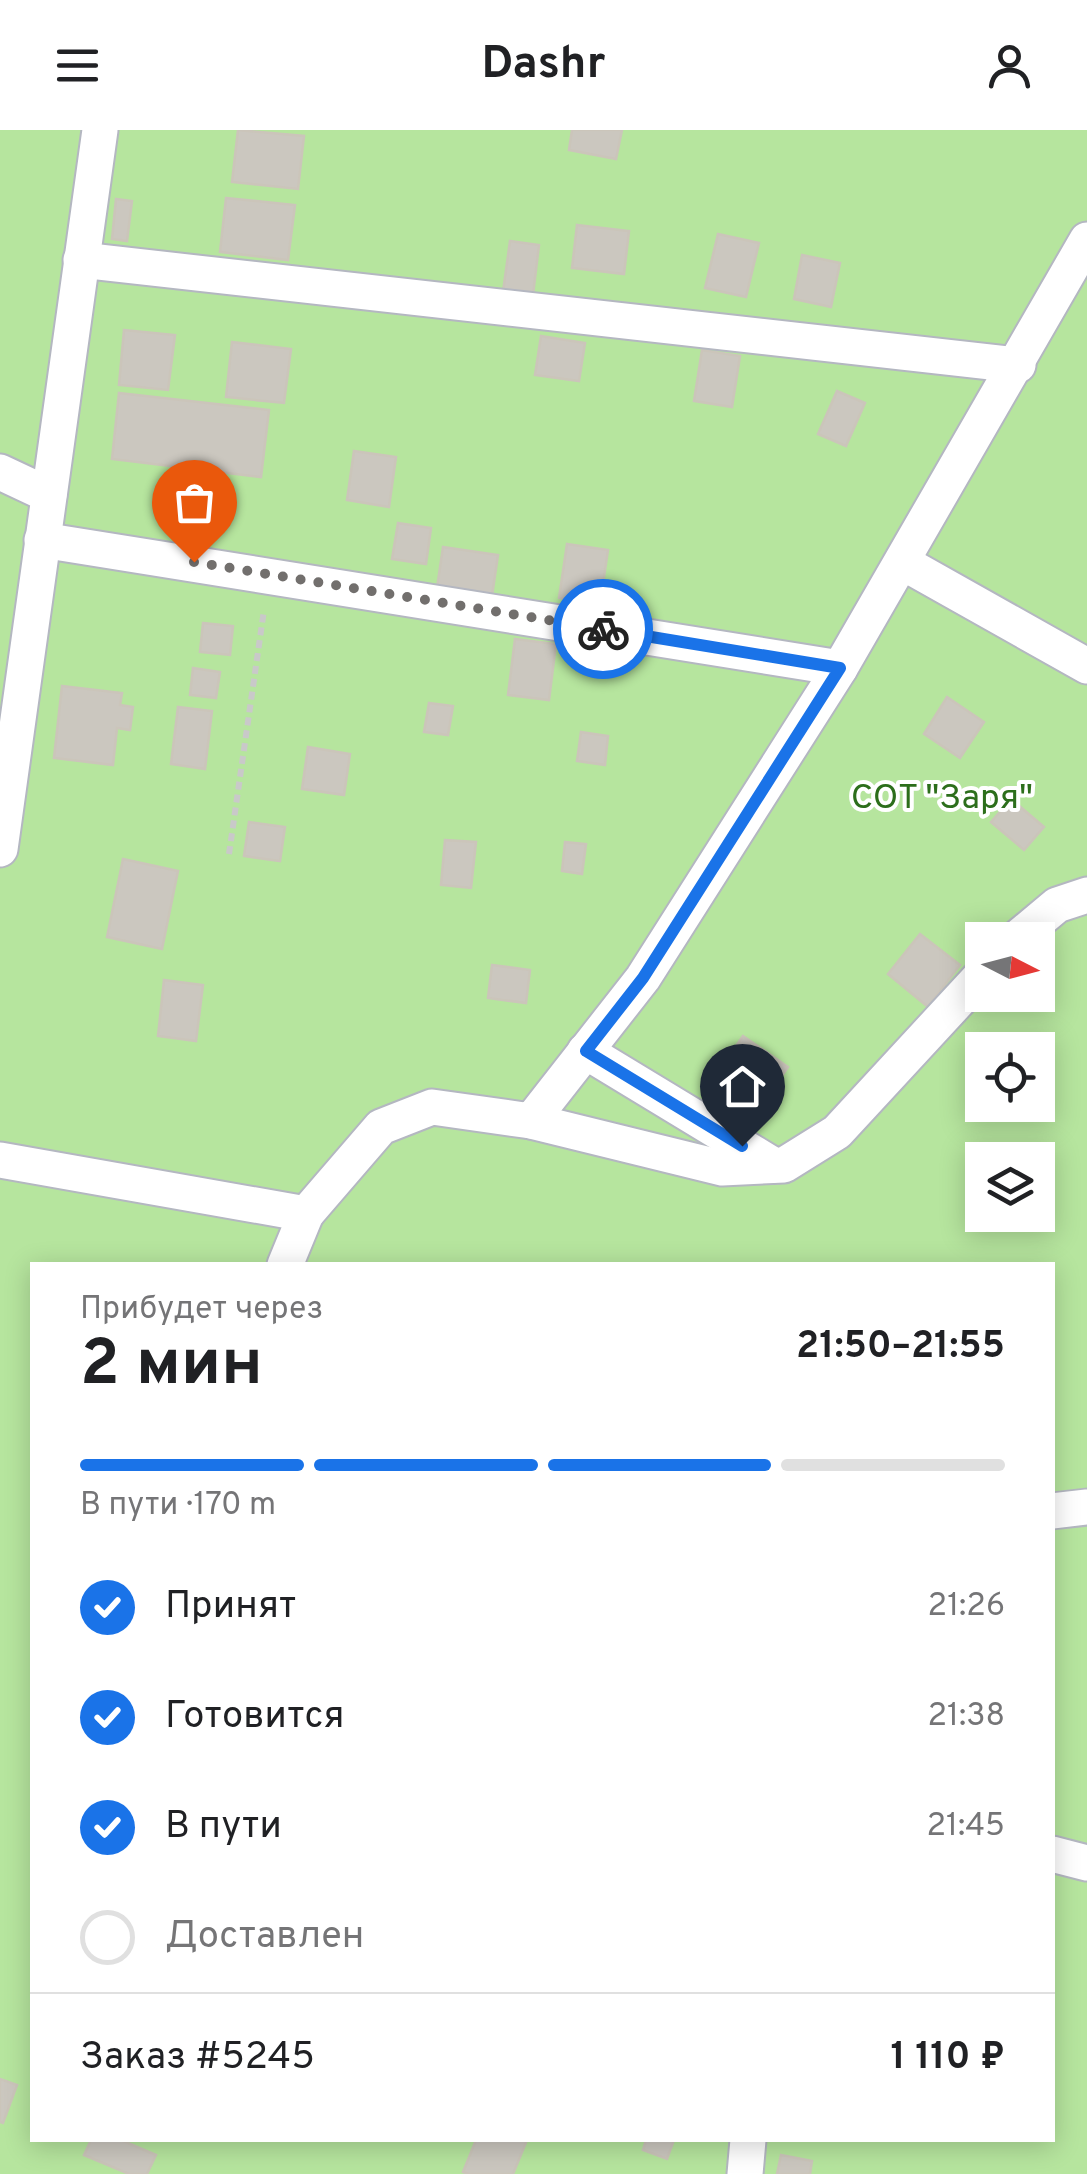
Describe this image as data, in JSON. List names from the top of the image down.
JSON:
{
  "parks": ["СОТ \"Заря\""],
  "north": "right",
  "page": {
    "header": "Dashr",
    "heading": ["2 мин", "Прибудет через", "21:50–21:55"],
    "panel": ["Заказ #5245", "1 110 ₽"],
    "bar": "В пути · 170 m",
    "list": [
      ["Принят", "21:26"],
      ["Готовится", "21:38"],
      ["В пути", "21:45"],
      "Доставлен"
    ]
  }
}
